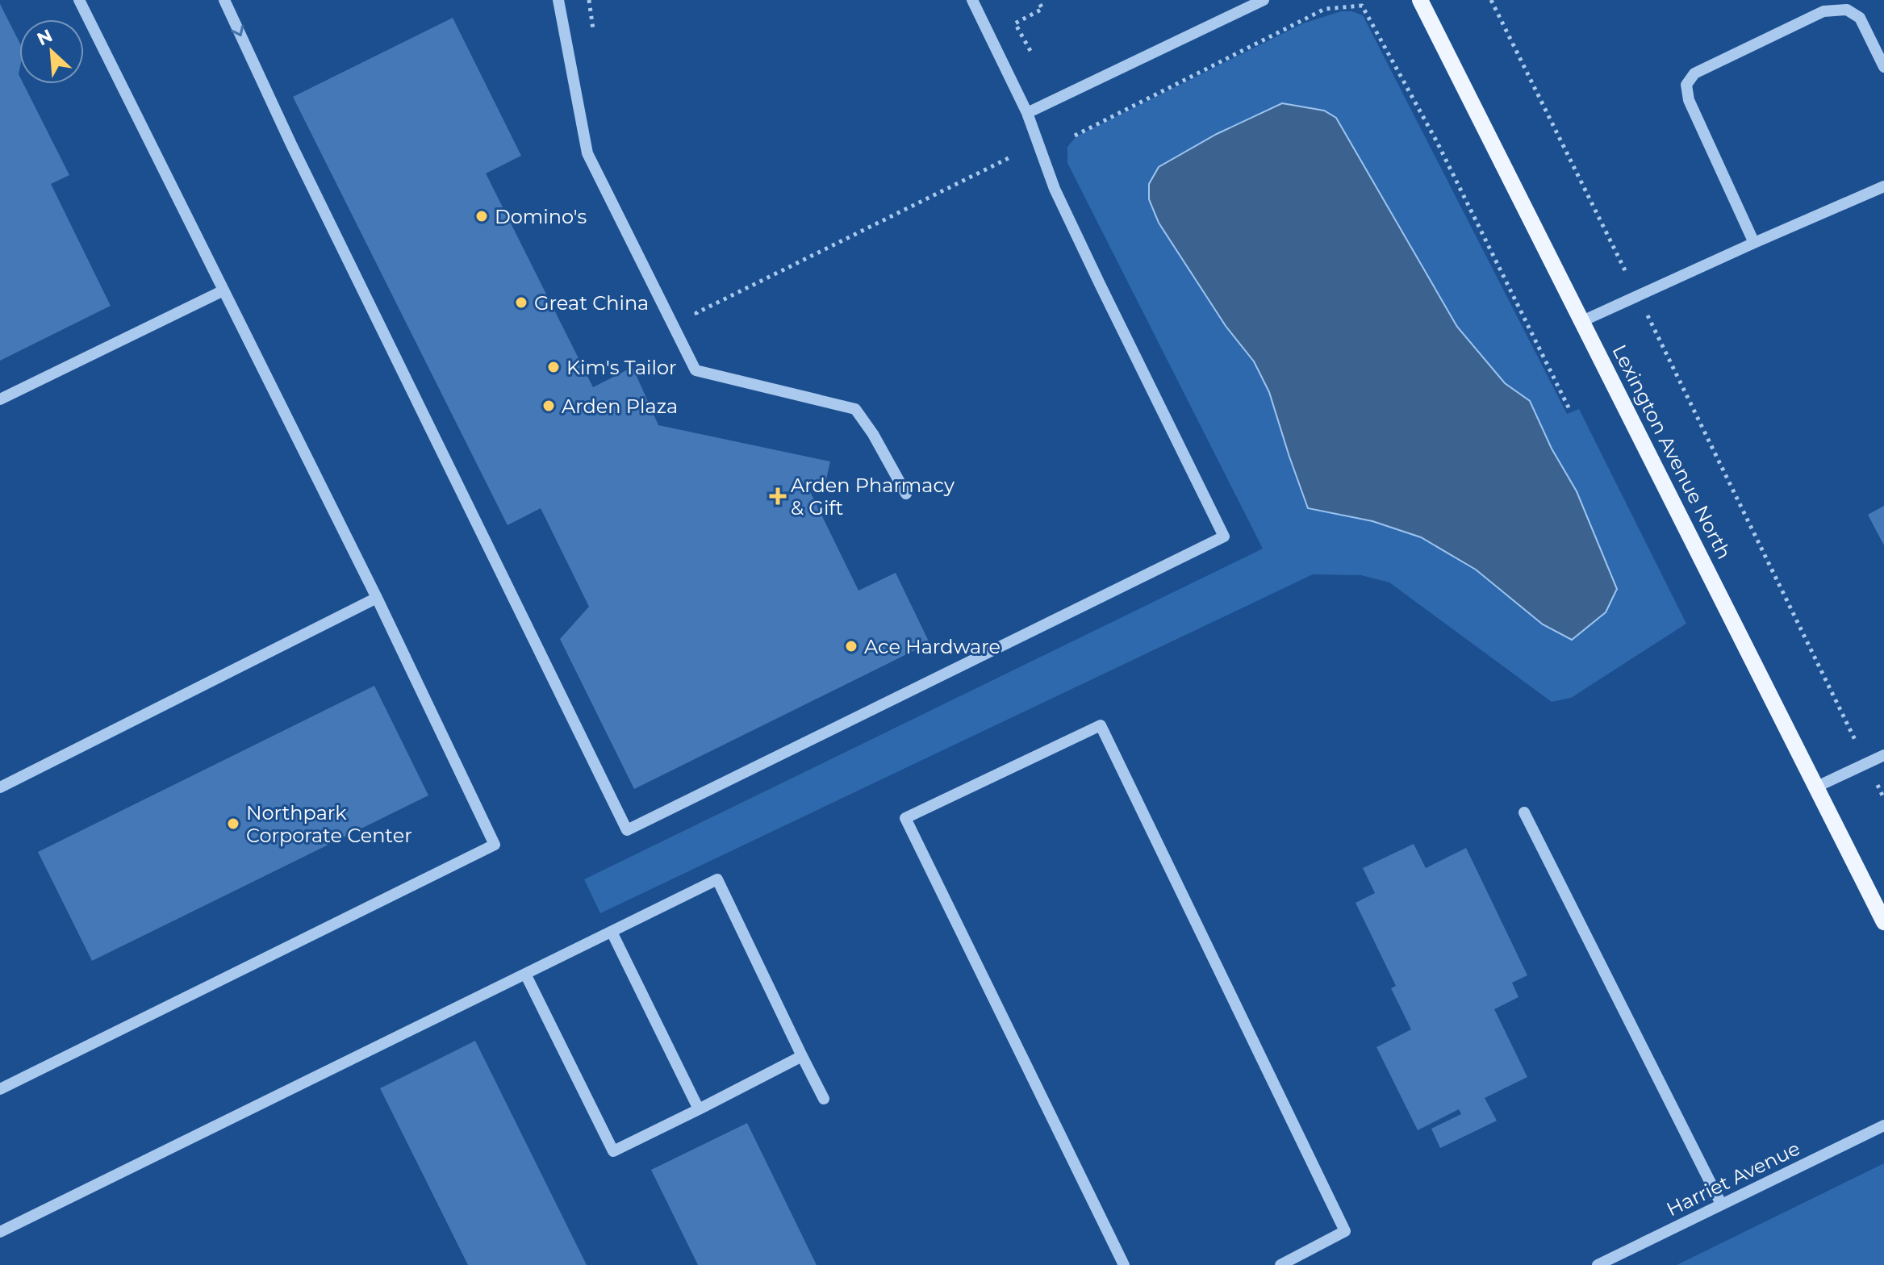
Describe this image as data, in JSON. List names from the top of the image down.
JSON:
{
  "streets": {
    "main road": ["Lexington Avenue North"],
    "street": ["Harriet Avenue"]
  },
  "places": {
    "other": [
      "Domino's",
      "Great China",
      "Kim's Tailor",
      "Arden Plaza",
      "Ace Hardware",
      "Northpark Corporate Center"
    ],
    "health": ["Arden Pharmacy & Gift"]
  },
  "north": "top left"
}
